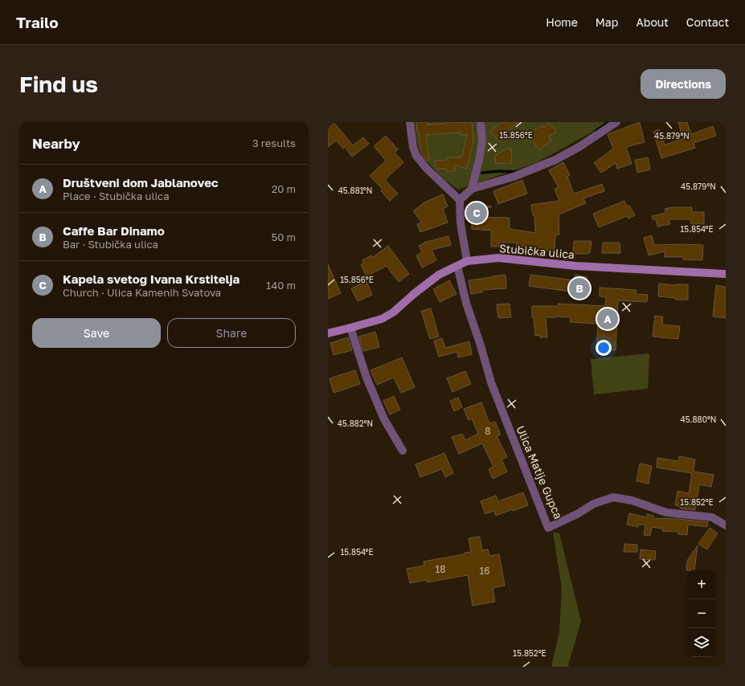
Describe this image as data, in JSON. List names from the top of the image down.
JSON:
{
  "streets": {
    "main road": ["Stubička ulica"],
    "street": ["Ulica Matije Gupca"]
  },
  "crossings": [
    ["Stubička ulica", "Ulica Matije Gupca"]
  ],
  "house_numbers": ["8", "18", "16"],
  "page": {
    "header": "Trailo",
    "nav": [
      "Home",
      "Map",
      "About",
      "Contact"
    ],
    "buttons": [
      "Directions",
      ["Save", "Share"]
    ],
    "title": "Find us",
    "heading": ["Nearby", "3 results"],
    "list": [
      {
        "mark": "A",
        "name": "Društveni dom Jablanovec",
        "note": "Place · Stubička ulica",
        "value": "20 m"
      },
      {
        "mark": "B",
        "name": "Caffe Bar Dinamo",
        "note": "Bar · Stubička ulica",
        "value": "50 m"
      },
      {
        "mark": "C",
        "name": "Kapela svetog Ivana Krstitelja",
        "note": "Church · Ulica Kamenih Svatova",
        "value": "140 m"
      }
    ],
    "pins": ["C", "B", "A"],
    "map_buttons": ["+", "−"]
  },
  "coordinates": [
    "15.856°E",
    "45.879°N",
    "45.881°N",
    "15.854°E",
    "45.880°N",
    "45.882°N",
    "15.852°E"
  ]
}
